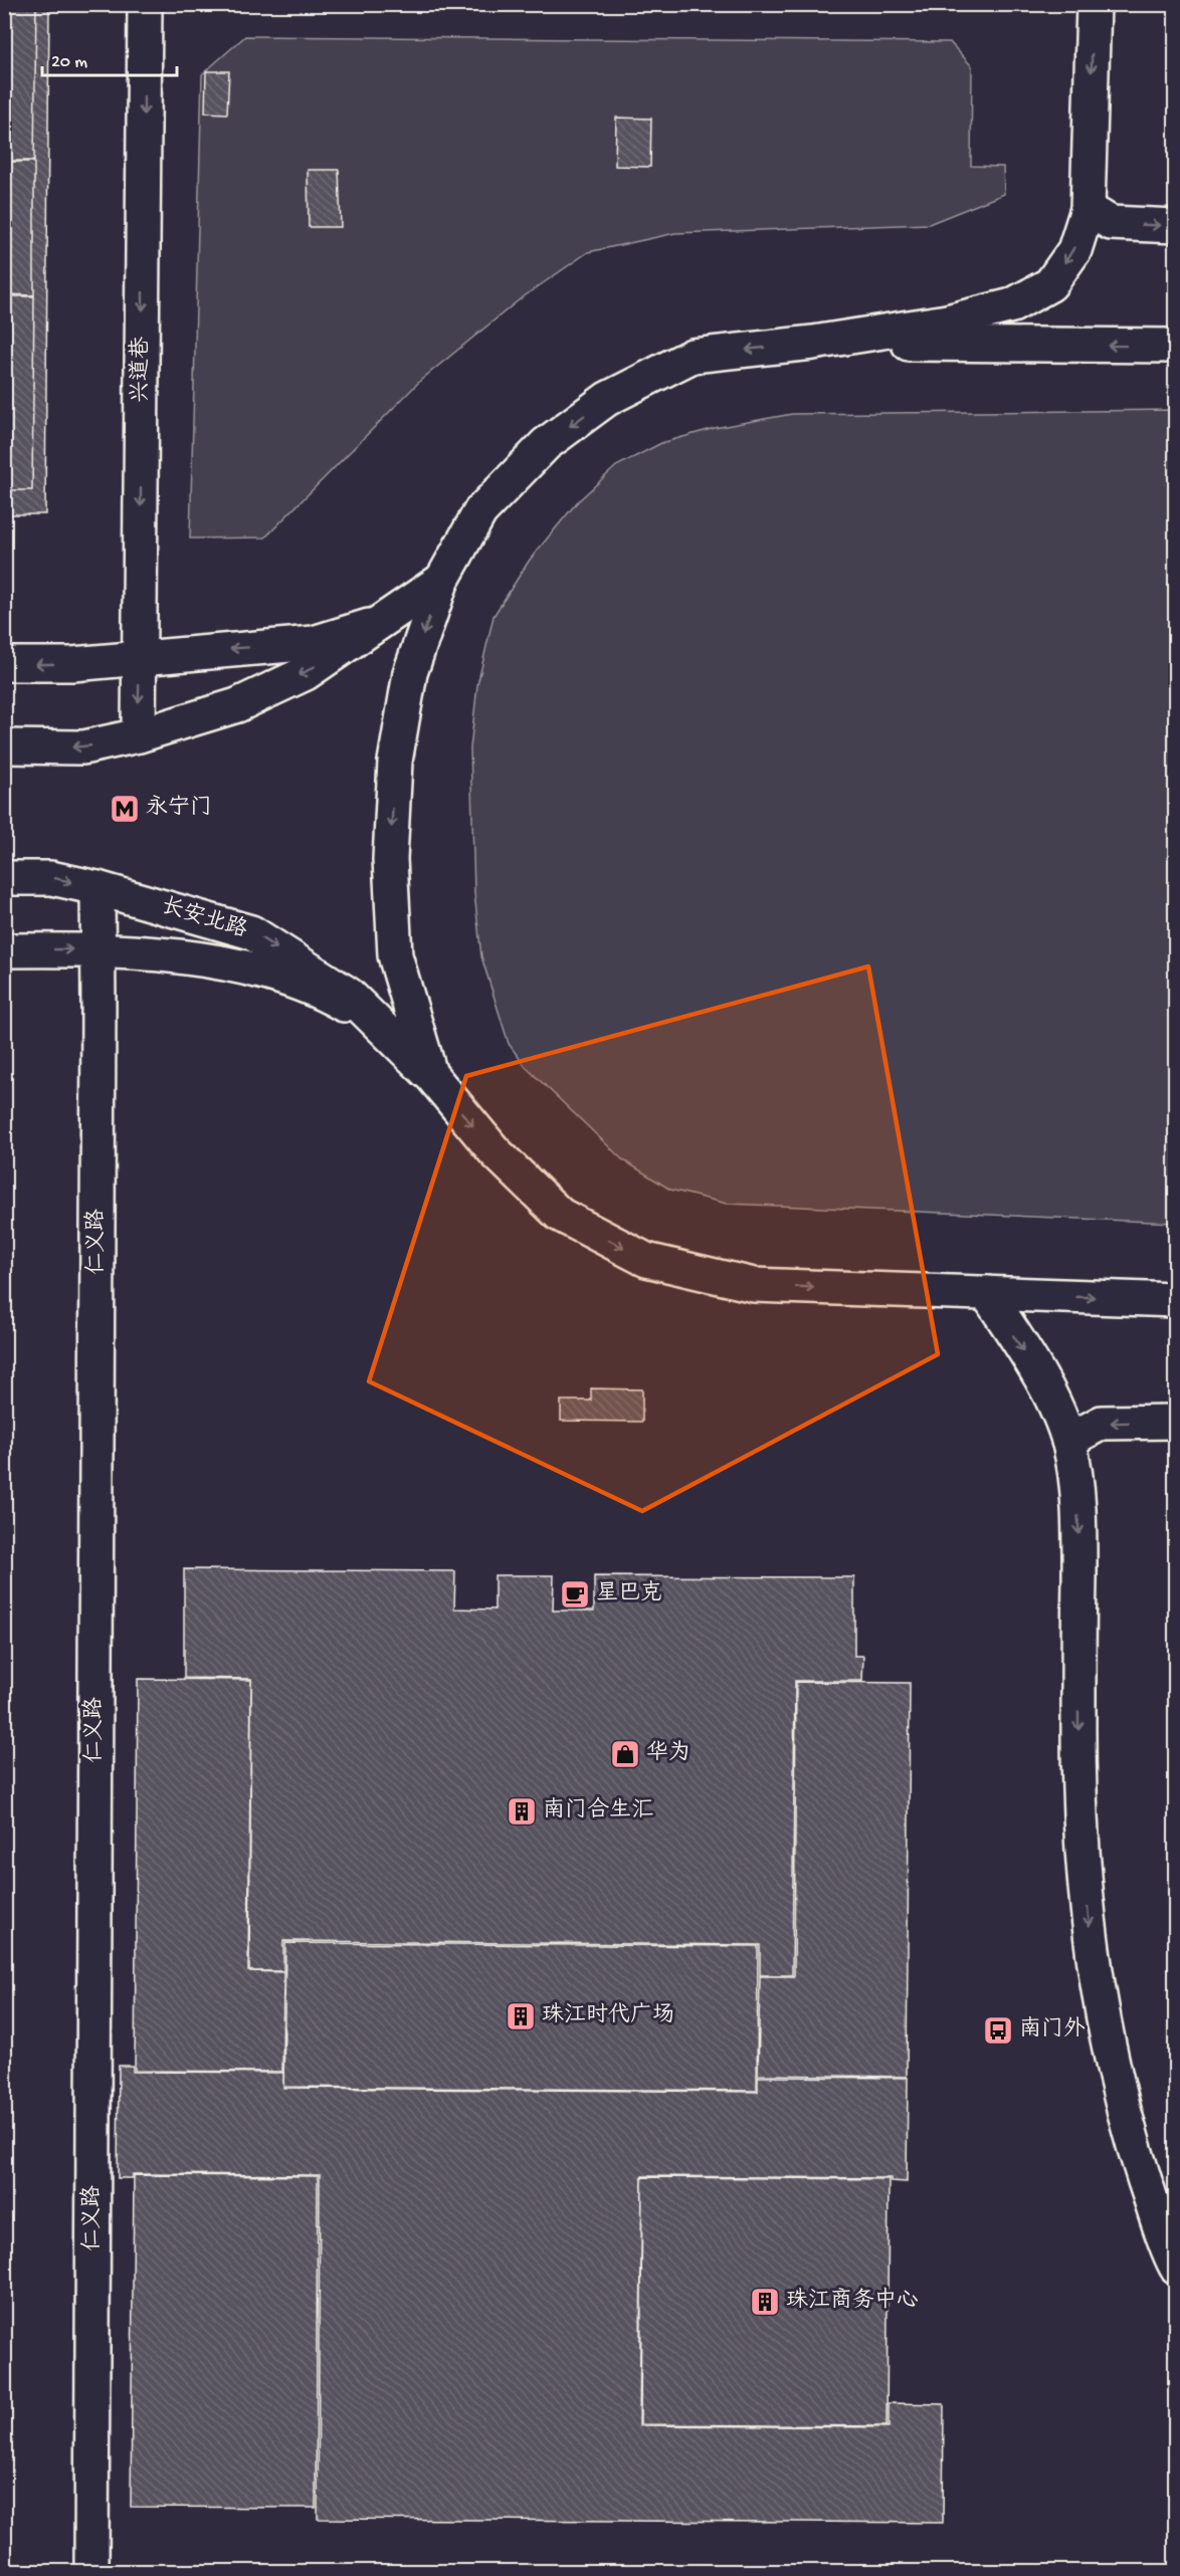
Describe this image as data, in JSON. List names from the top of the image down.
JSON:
{
  "streets": {
    "main road": ["兴道巷", "长安北路", "仁义路"]
  },
  "crossings": [
    ["长安北路", "仁义路"]
  ],
  "one_way": ["兴道巷"],
  "places": {
    "metro station": ["永宁门"],
    "cafe": ["星巴克"],
    "shop": ["华为"],
    "building": ["南门合生汇", "珠江时代广场", "珠江商务中心"],
    "bus stop": ["南门外"]
  },
  "scale_bar": "20 m"
}
